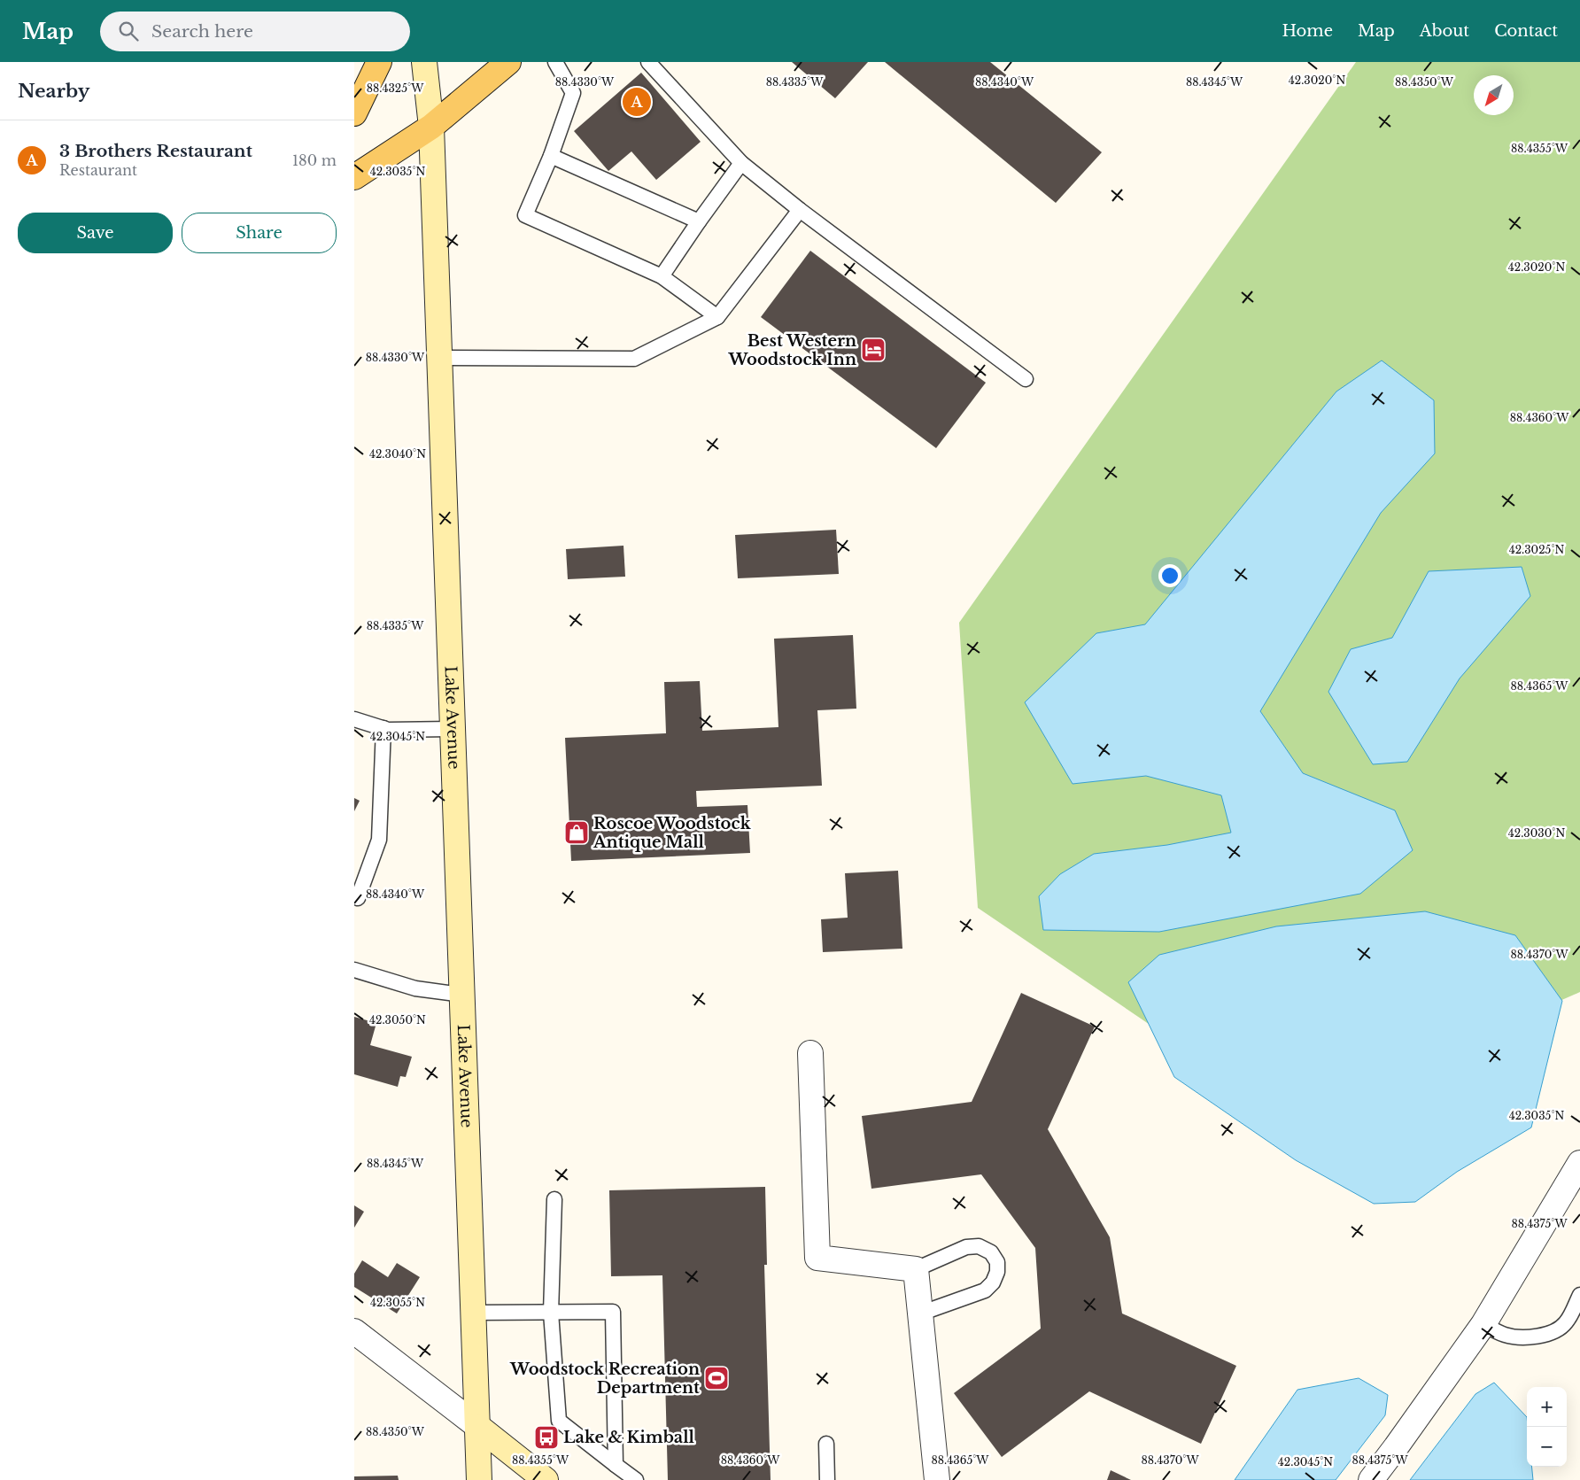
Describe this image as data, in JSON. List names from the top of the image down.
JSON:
{
  "streets": {
    "street": ["Lake Avenue"]
  },
  "places": {
    "hotel": ["Best Western Woodstock Inn"],
    "shop": ["Roscoe Woodstock Antique Mall"],
    "sports": ["Woodstock Recreation Department"],
    "bus stop": ["Lake & Kimball"]
  },
  "north": "bottom left",
  "page": {
    "header": "Map",
    "search": "Search here",
    "nav": [
      "Home",
      "Map",
      "About",
      "Contact"
    ],
    "heading": "Nearby",
    "pins": "A",
    "list": [
      {
        "mark": "A",
        "name": "3 Brothers Restaurant",
        "note": "Restaurant",
        "value": "180 m"
      }
    ],
    "buttons": ["Save", "Share"],
    "map_buttons": ["+", "−"]
  },
  "coordinates": [
    "42.3020°N",
    "88.4345°W",
    "88.4350°W",
    "88.4330°W",
    "88.4335°W",
    "88.4340°W",
    "88.4325°W",
    "88.4355°W",
    "42.3035°N",
    "88.4360°W",
    "42.3040°N",
    "42.3025°N",
    "88.4365°W",
    "42.3045°N",
    "42.3030°N",
    "88.4370°W",
    "42.3050°N",
    "88.4375°W",
    "42.3055°N"
  ]
}
